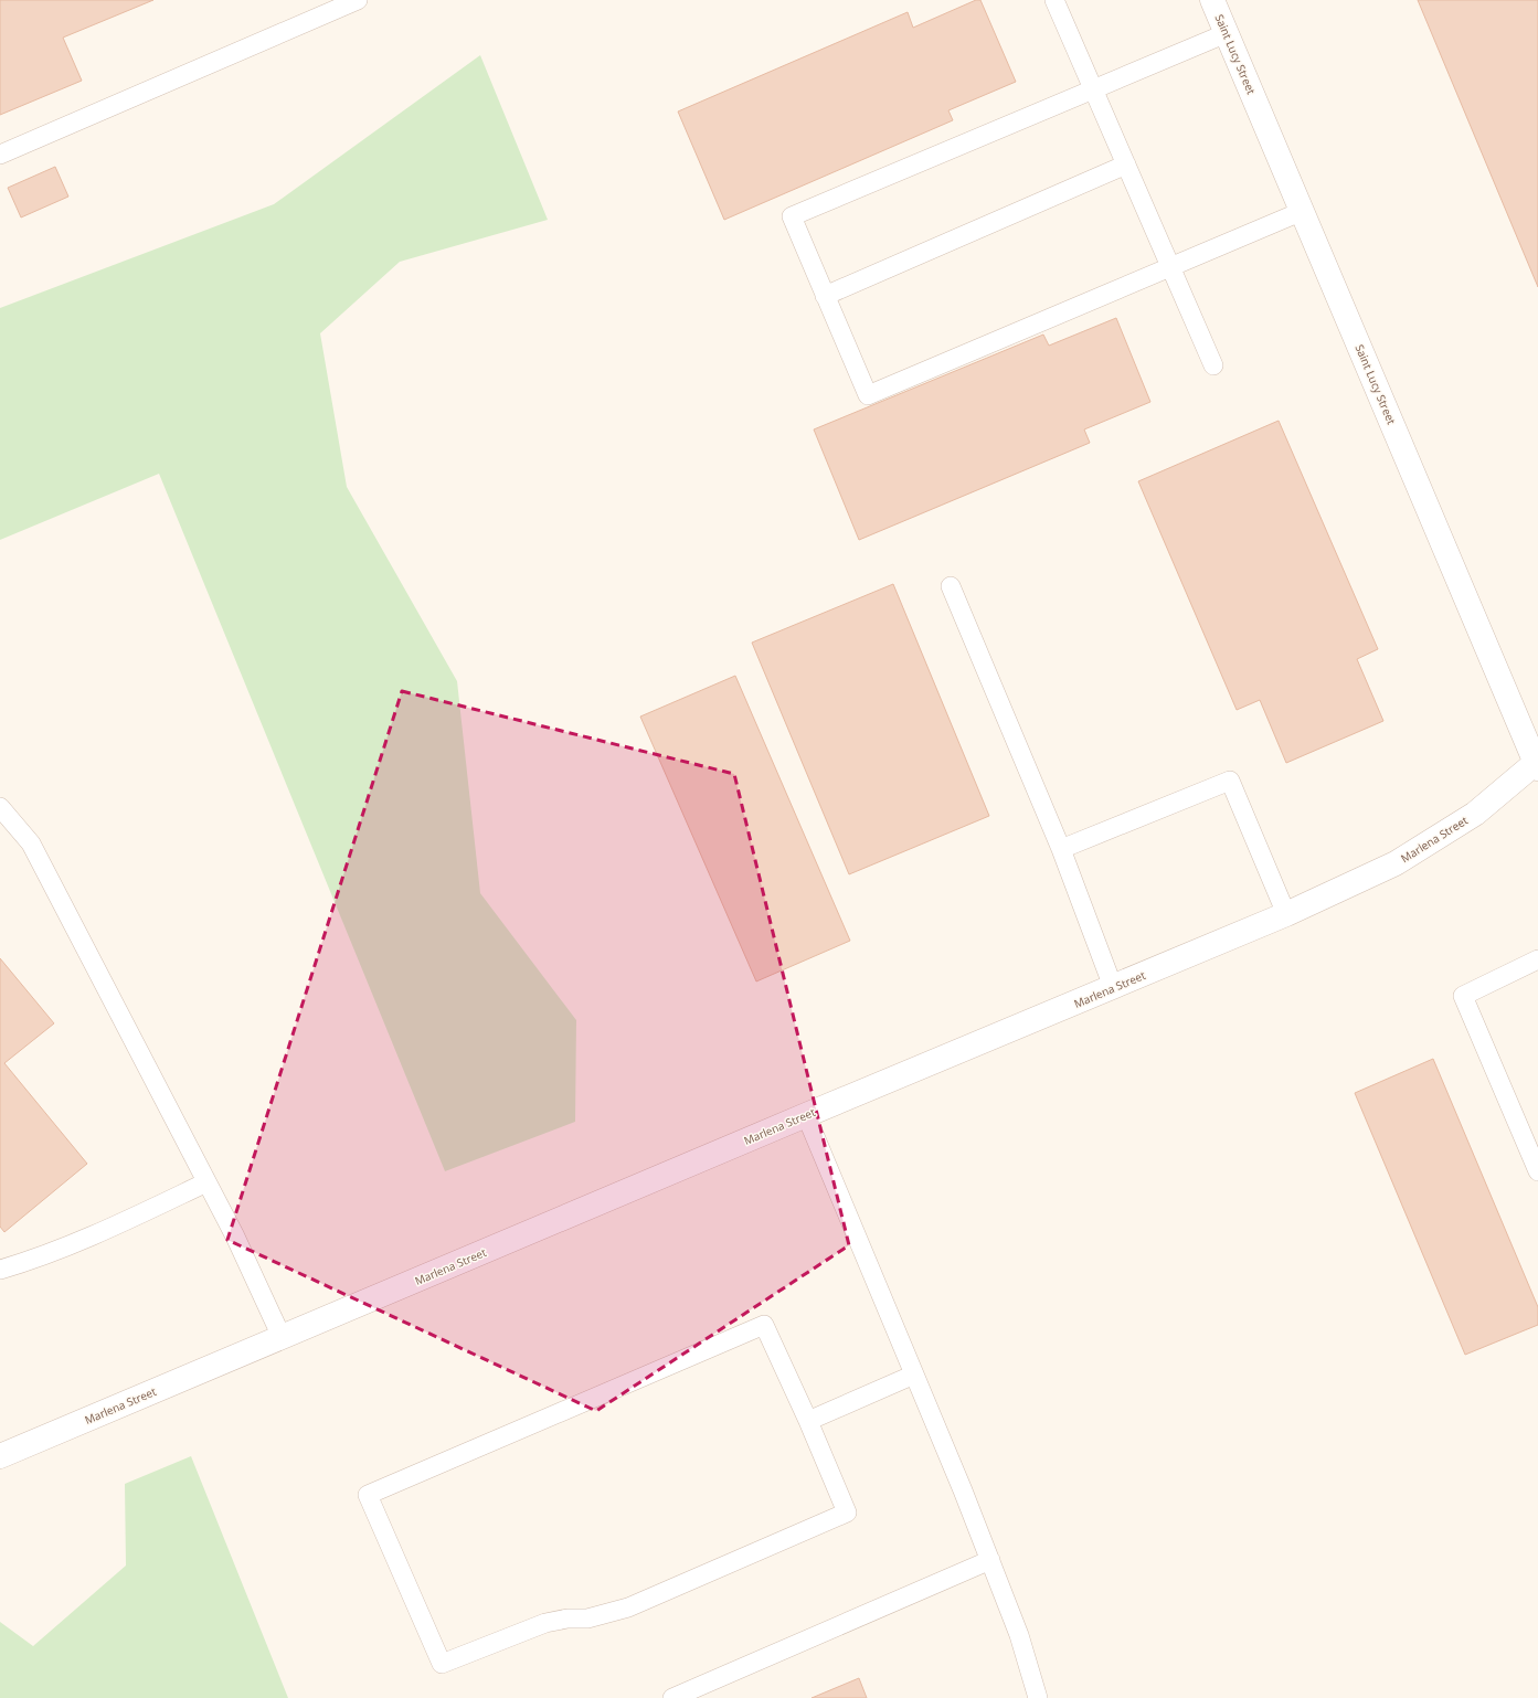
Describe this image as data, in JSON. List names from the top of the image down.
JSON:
{
  "streets": {
    "street": ["Saint Lucy Street", "Marlena Street"]
  },
  "crossings": [
    ["Saint Lucy Street", "Marlena Street"]
  ]
}
